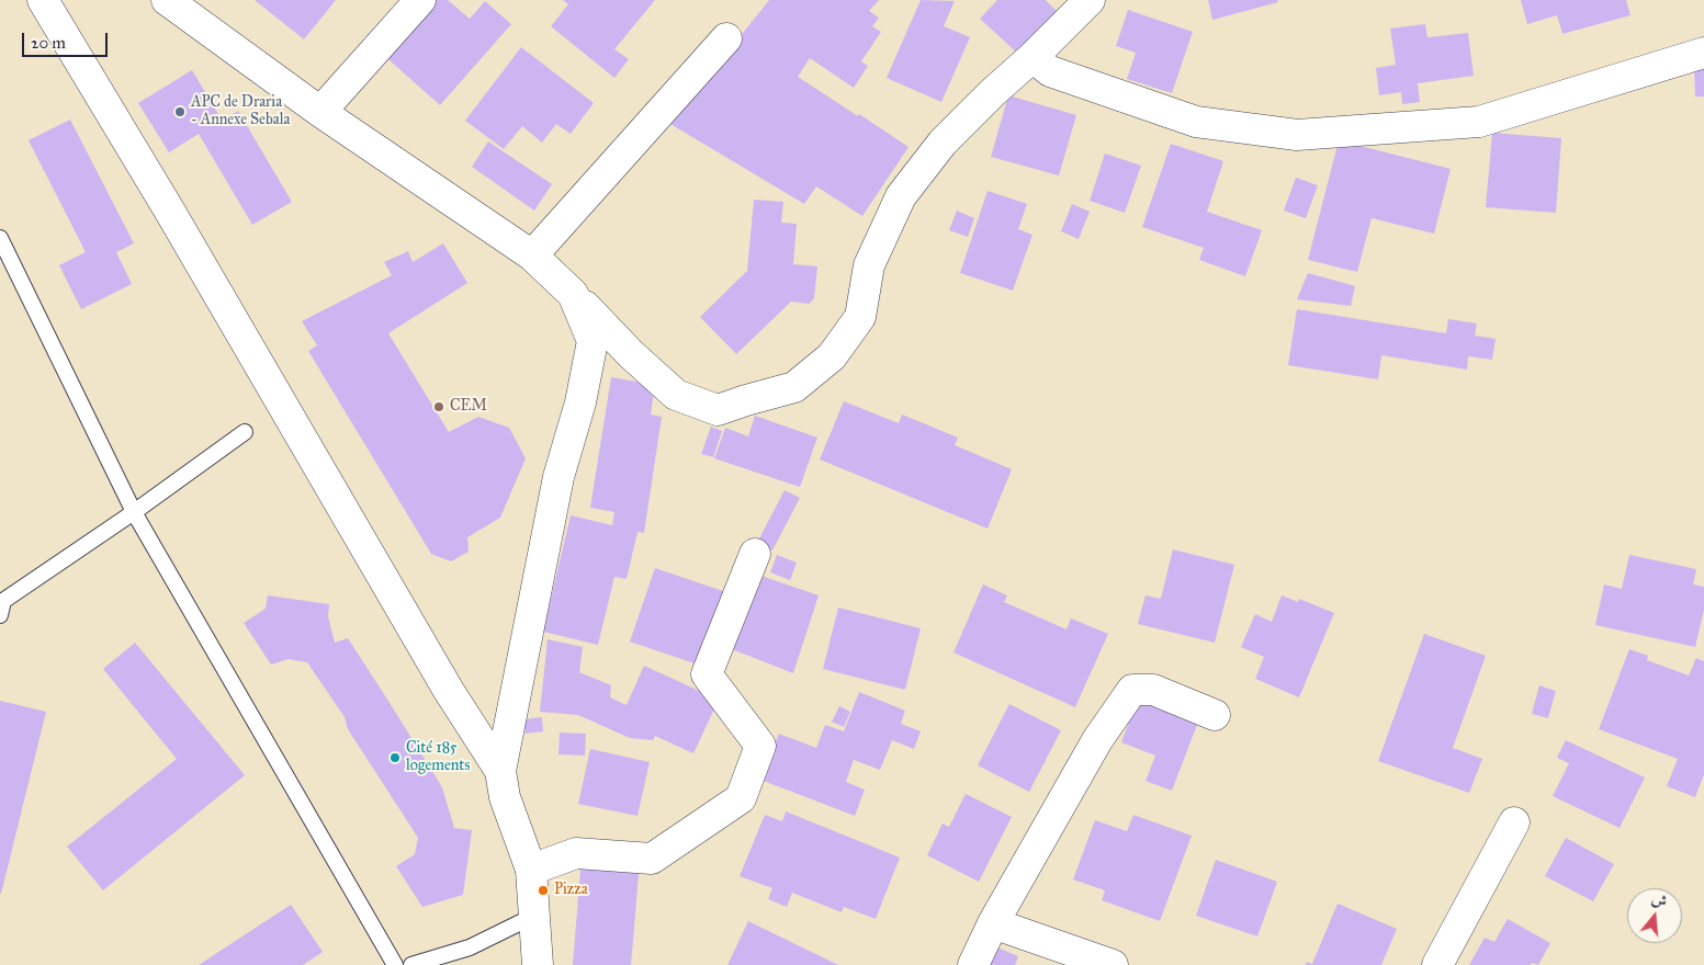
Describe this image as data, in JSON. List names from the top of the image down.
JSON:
{
  "places": [
    "APC de Draria - Annexe Sebala",
    "CEM",
    "Cité 185 logements",
    "Pizza"
  ],
  "scale_bar": "20 m",
  "north": "top"
}
